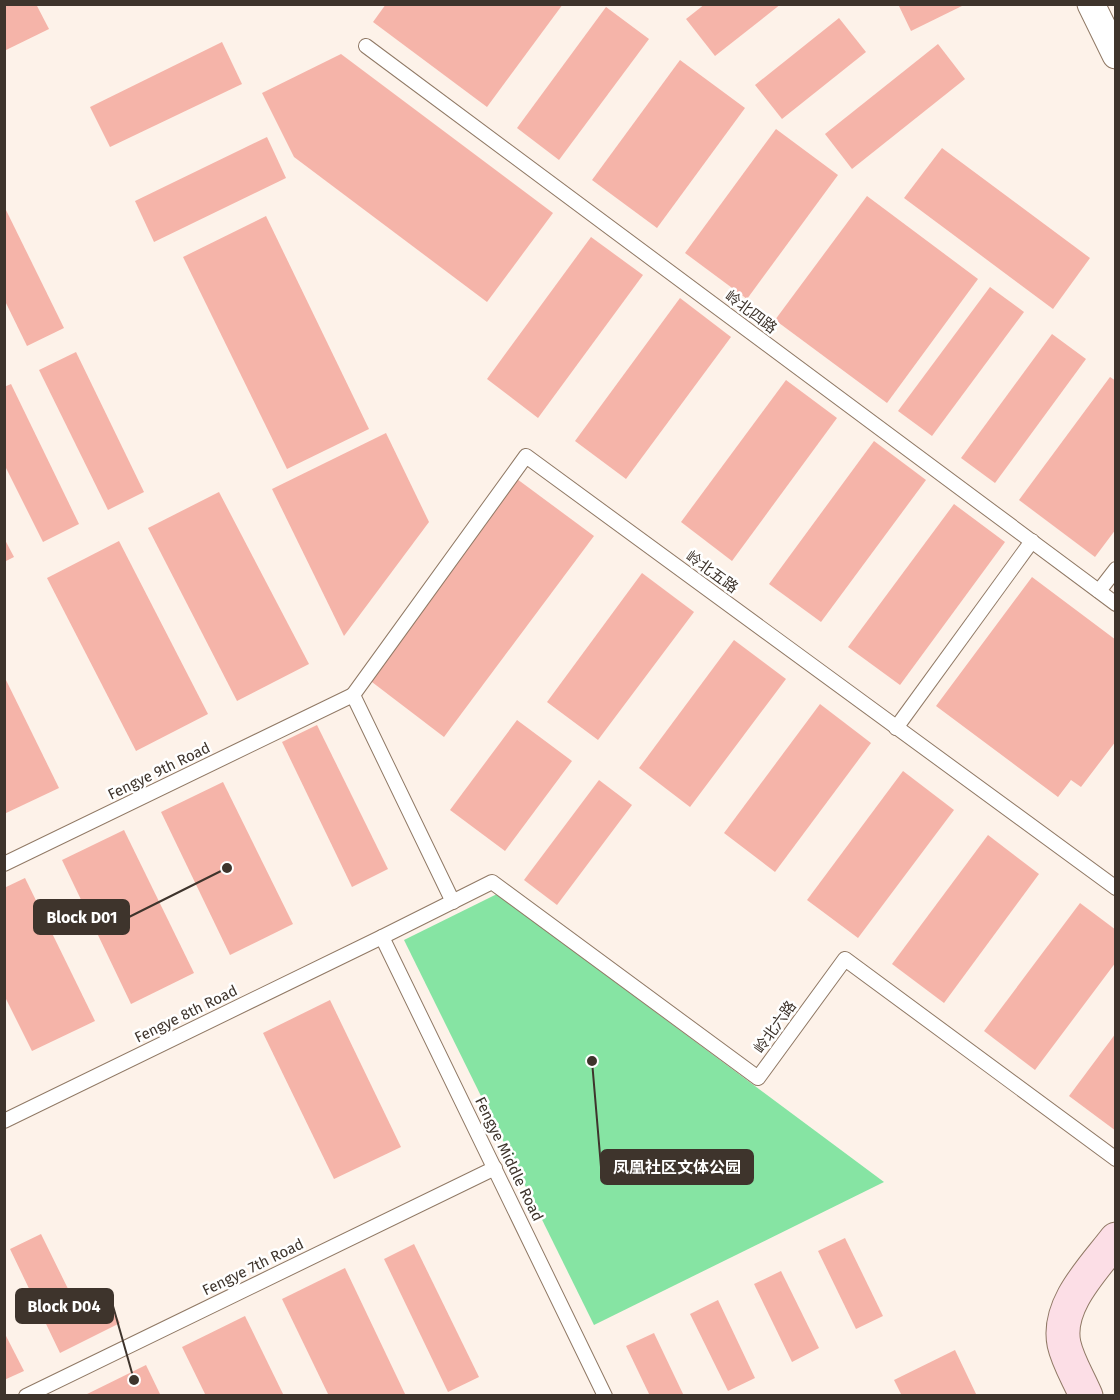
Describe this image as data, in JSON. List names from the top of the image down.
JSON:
{
  "streets": {
    "lane": [
      "岭北四路",
      "岭北五路",
      "Fengye 9th Road",
      "Fengye 8th Road",
      "岭北六路",
      "Fengye Middle Road",
      "Fengye 7th Road"
    ]
  },
  "crossings": [
    ["岭北五路", "Fengye 9th Road"],
    ["Fengye 8th Road", "岭北六路"],
    ["Fengye 8th Road", "Fengye Middle Road"],
    ["岭北六路", "Fengye Middle Road"],
    ["Fengye Middle Road", "Fengye 7th Road"]
  ],
  "places": ["Block D01", "凤凰社区文体公园", "Block D04"]
}
